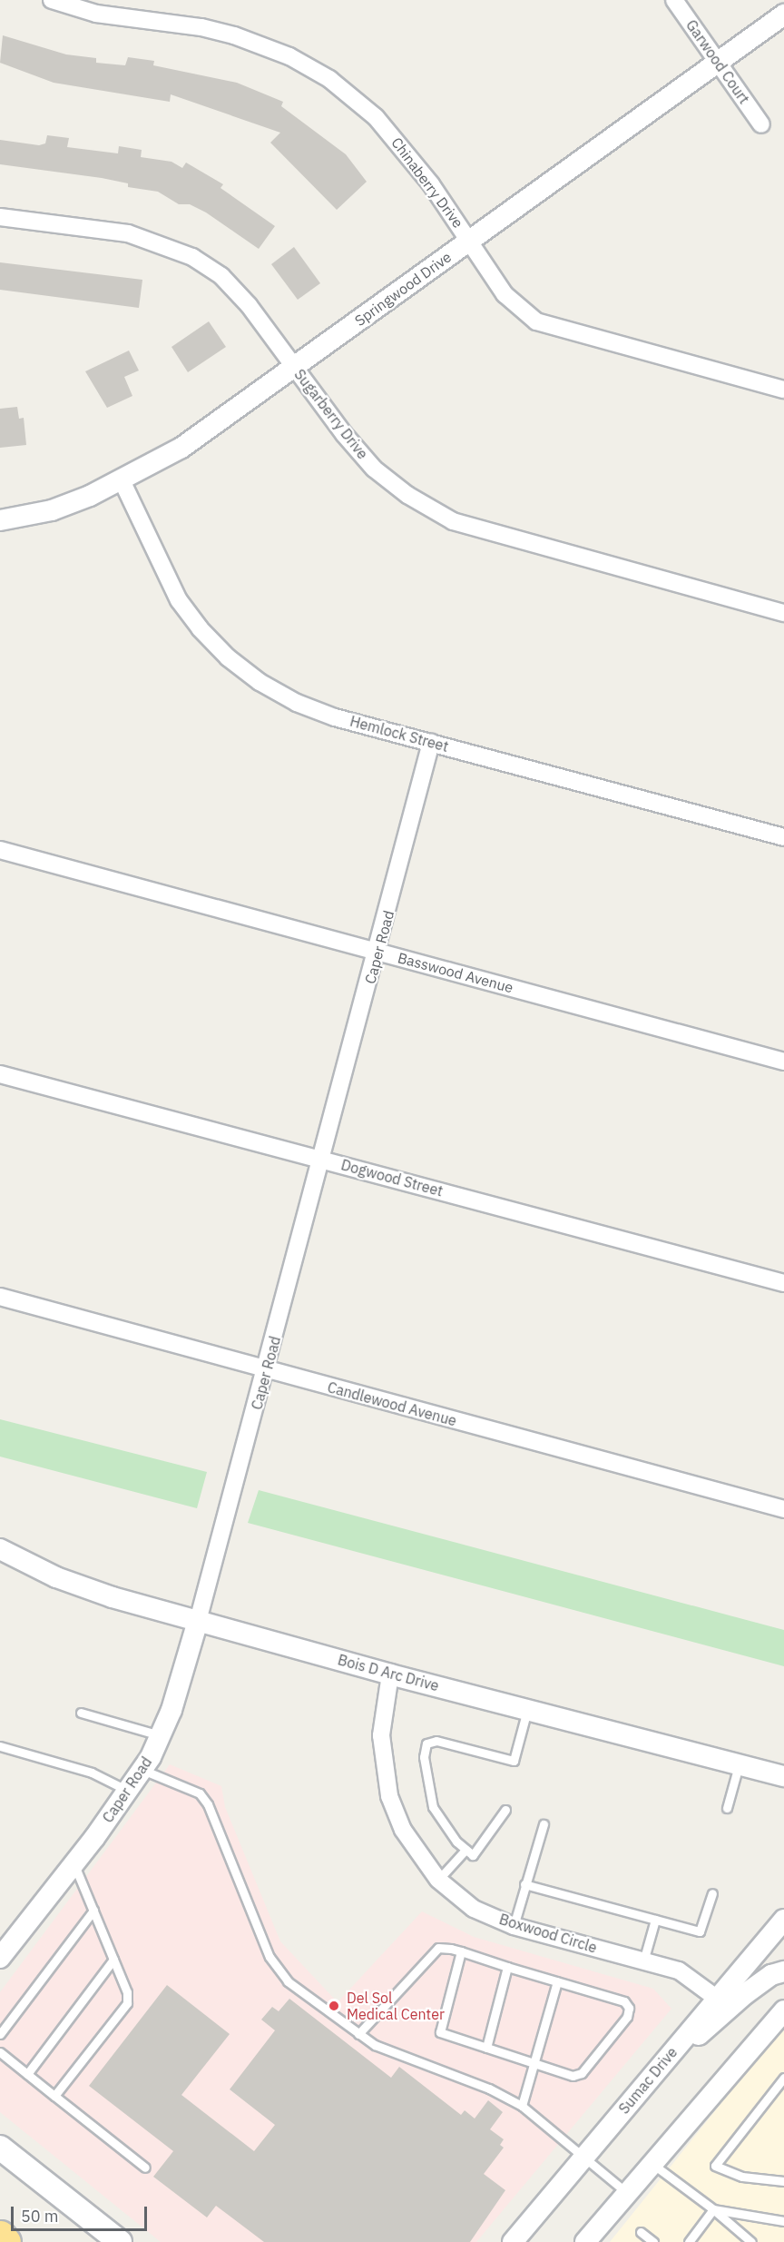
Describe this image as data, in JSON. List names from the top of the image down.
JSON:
{
  "streets": {
    "street": [
      "Garwood Court",
      "Chinaberry Drive",
      "Springwood Drive",
      "Sugarberry Drive",
      "Hemlock Street",
      "Caper Road",
      "Basswood Avenue",
      "Dogwood Street",
      "Candlewood Avenue",
      "Bois D Arc Drive",
      "Boxwood Circle",
      "Sumac Drive"
    ]
  },
  "crossings": [
    ["Garwood Court", "Springwood Drive"],
    ["Chinaberry Drive", "Springwood Drive"],
    ["Springwood Drive", "Sugarberry Drive"],
    ["Springwood Drive", "Hemlock Street"],
    ["Hemlock Street", "Caper Road"],
    ["Caper Road", "Basswood Avenue"],
    ["Caper Road", "Dogwood Street"],
    ["Caper Road", "Candlewood Avenue"],
    ["Caper Road", "Bois D Arc Drive"],
    ["Bois D Arc Drive", "Boxwood Circle"],
    ["Boxwood Circle", "Sumac Drive"]
  ],
  "places": ["Del Sol Medical Center"],
  "scale_bar": "50 m"
}
